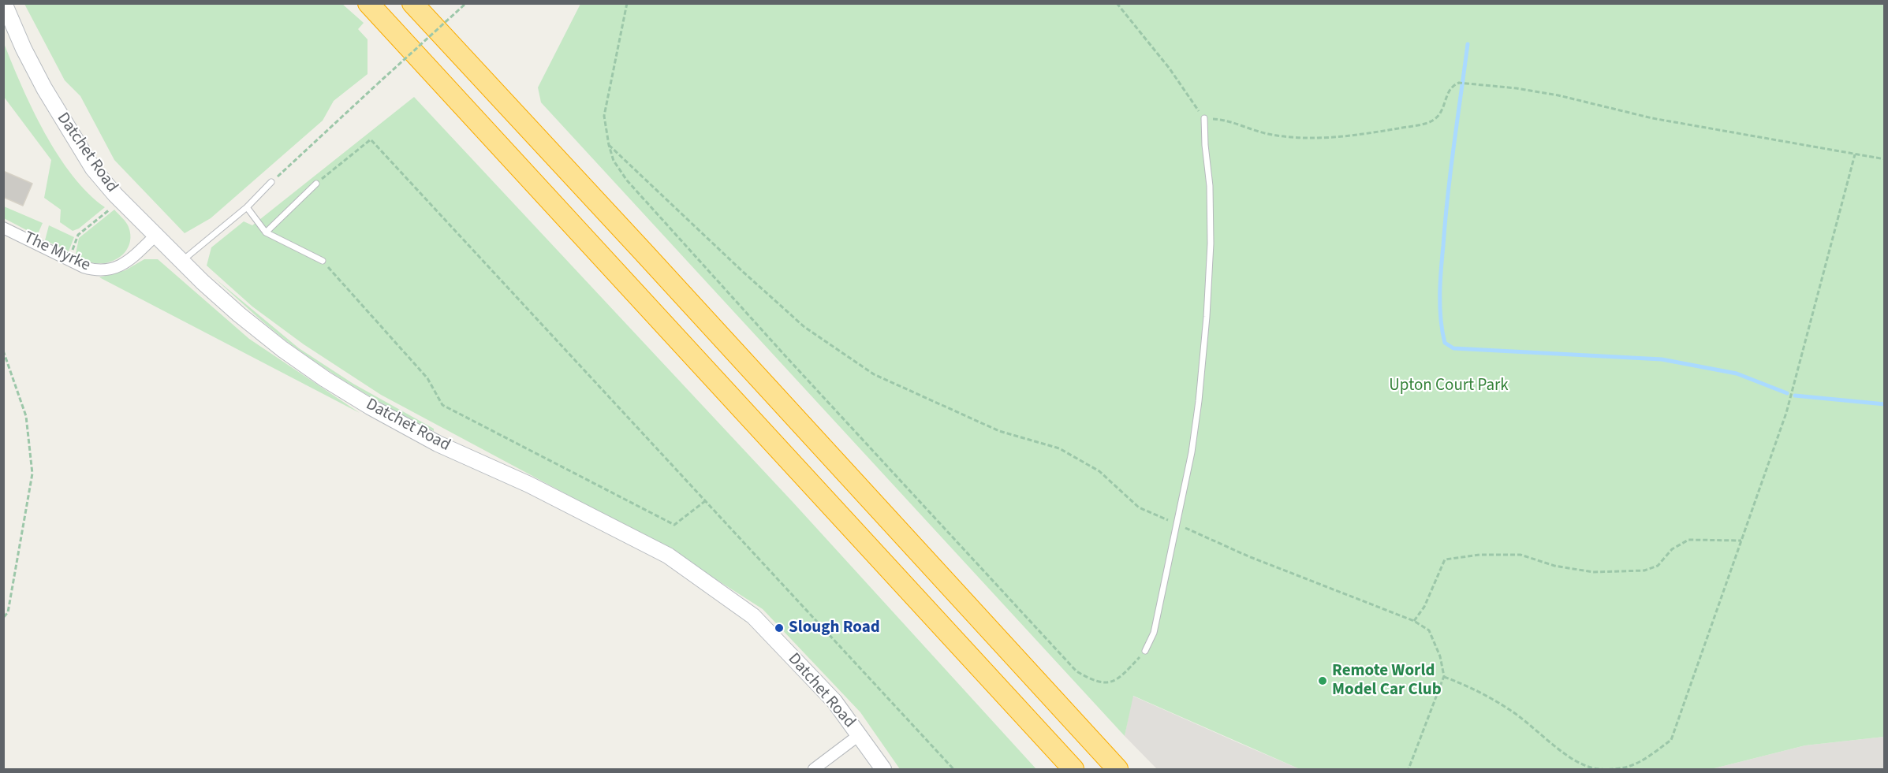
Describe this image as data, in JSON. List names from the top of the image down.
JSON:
{
  "streets": {
    "main road": ["Datchet Road"],
    "street": ["The Myrke"]
  },
  "crossings": [
    ["Datchet Road", "The Myrke"]
  ],
  "parks": ["Upton Court Park"],
  "places": ["Slough Road", "Remote World Model Car Club"]
}
